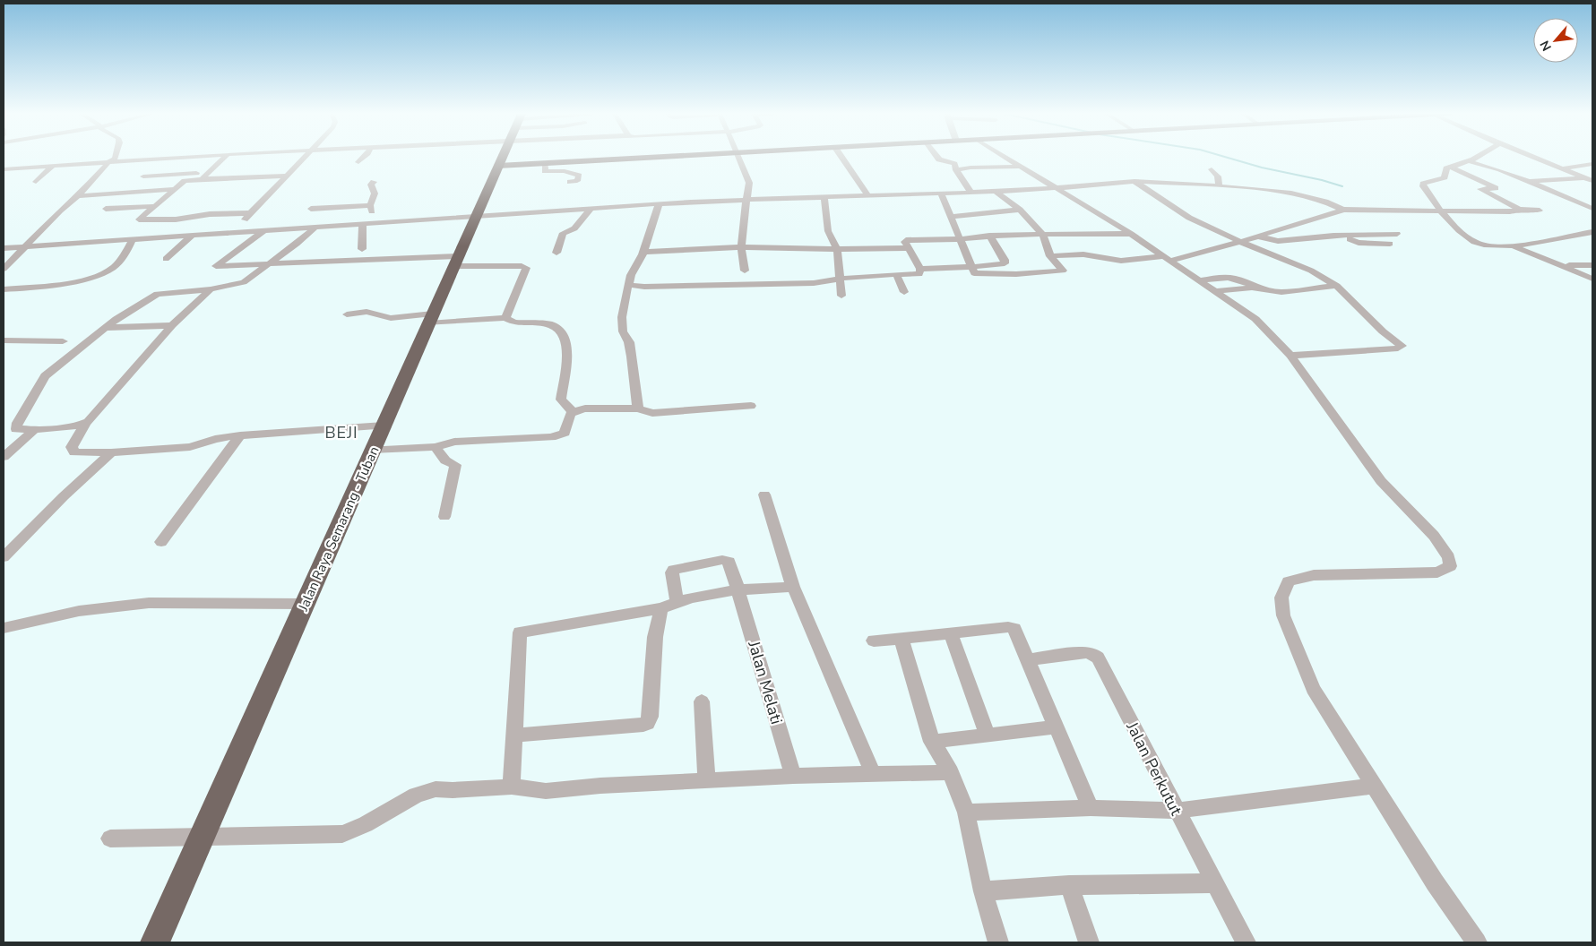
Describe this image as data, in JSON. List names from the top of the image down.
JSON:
{
  "streets": {
    "highway": ["Jalan Raya Semarang - Tuban"],
    "street": ["Jalan Melati", "Jalan Perkutut"]
  },
  "districts": ["BEJI"],
  "north": "bottom left"
}
